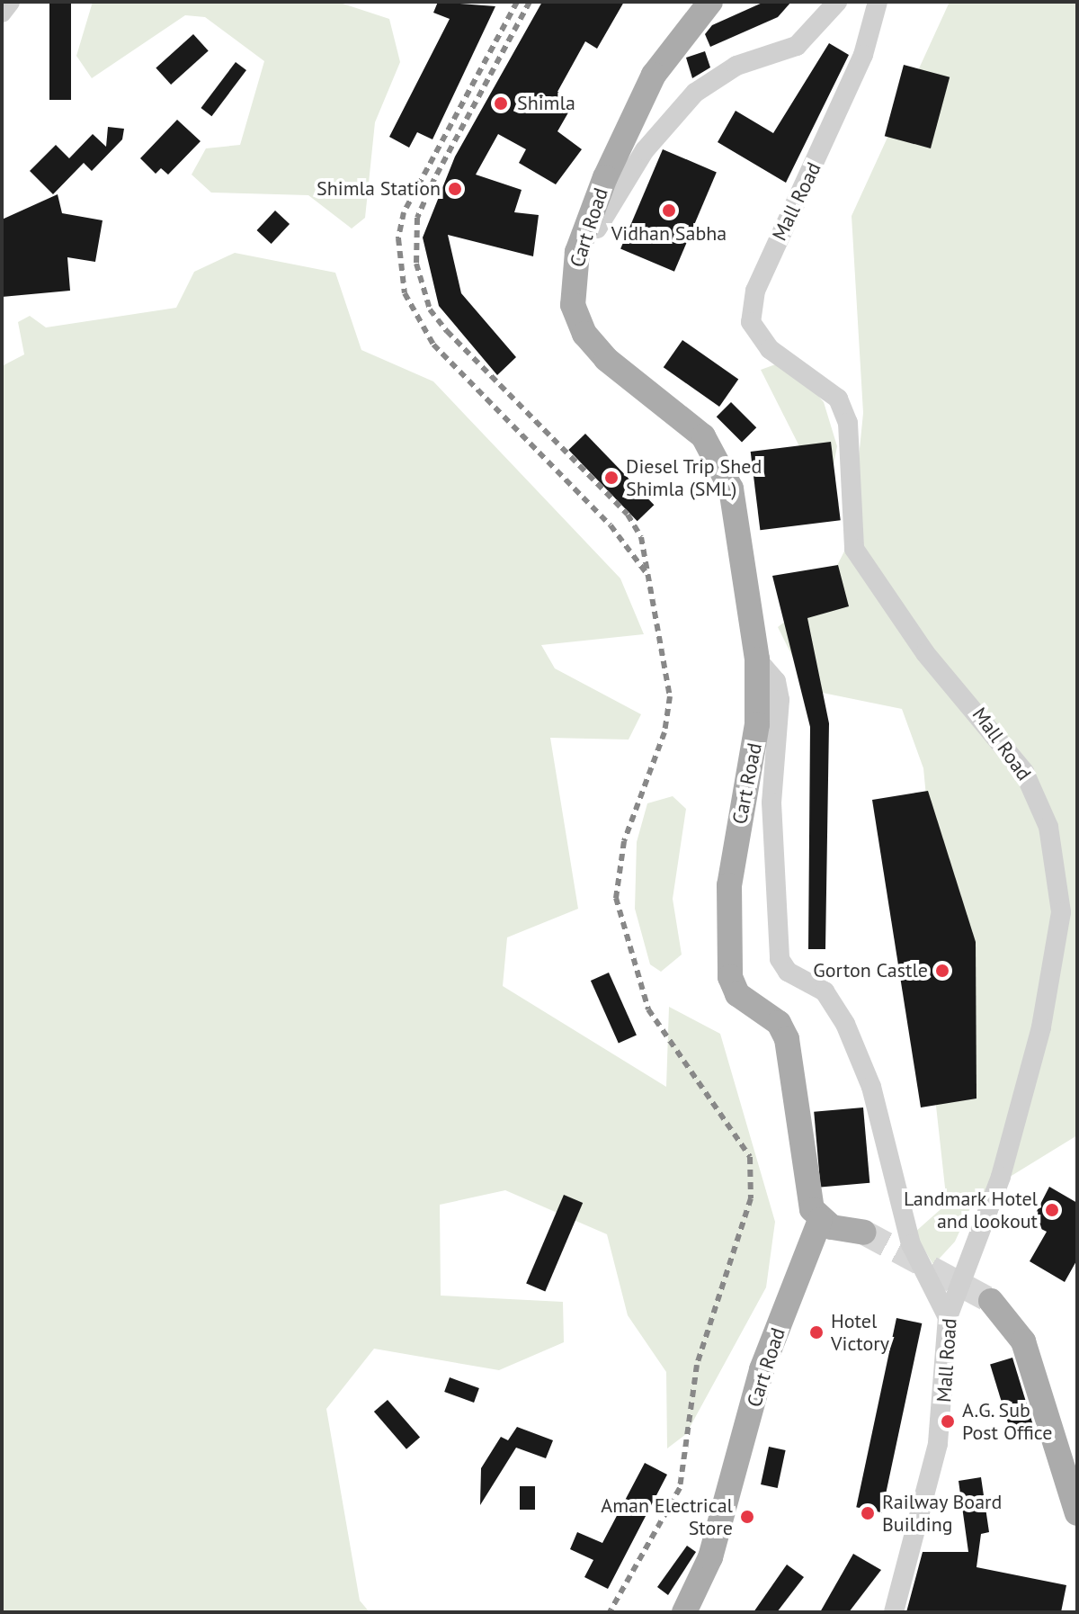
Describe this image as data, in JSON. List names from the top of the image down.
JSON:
{
  "streets": {
    "main road": ["Cart Road"],
    "street": ["Mall Road"]
  },
  "places": [
    "Shimla",
    "Shimla Station",
    "Vidhan Sabha",
    "Diesel Trip Shed Shimla (SML)",
    "Gorton Castle",
    "Landmark Hotel and lookout",
    "Hotel Victory",
    "A.G. Sub Post Office",
    "Railway Board Building",
    "Aman Electrical Store"
  ]
}
